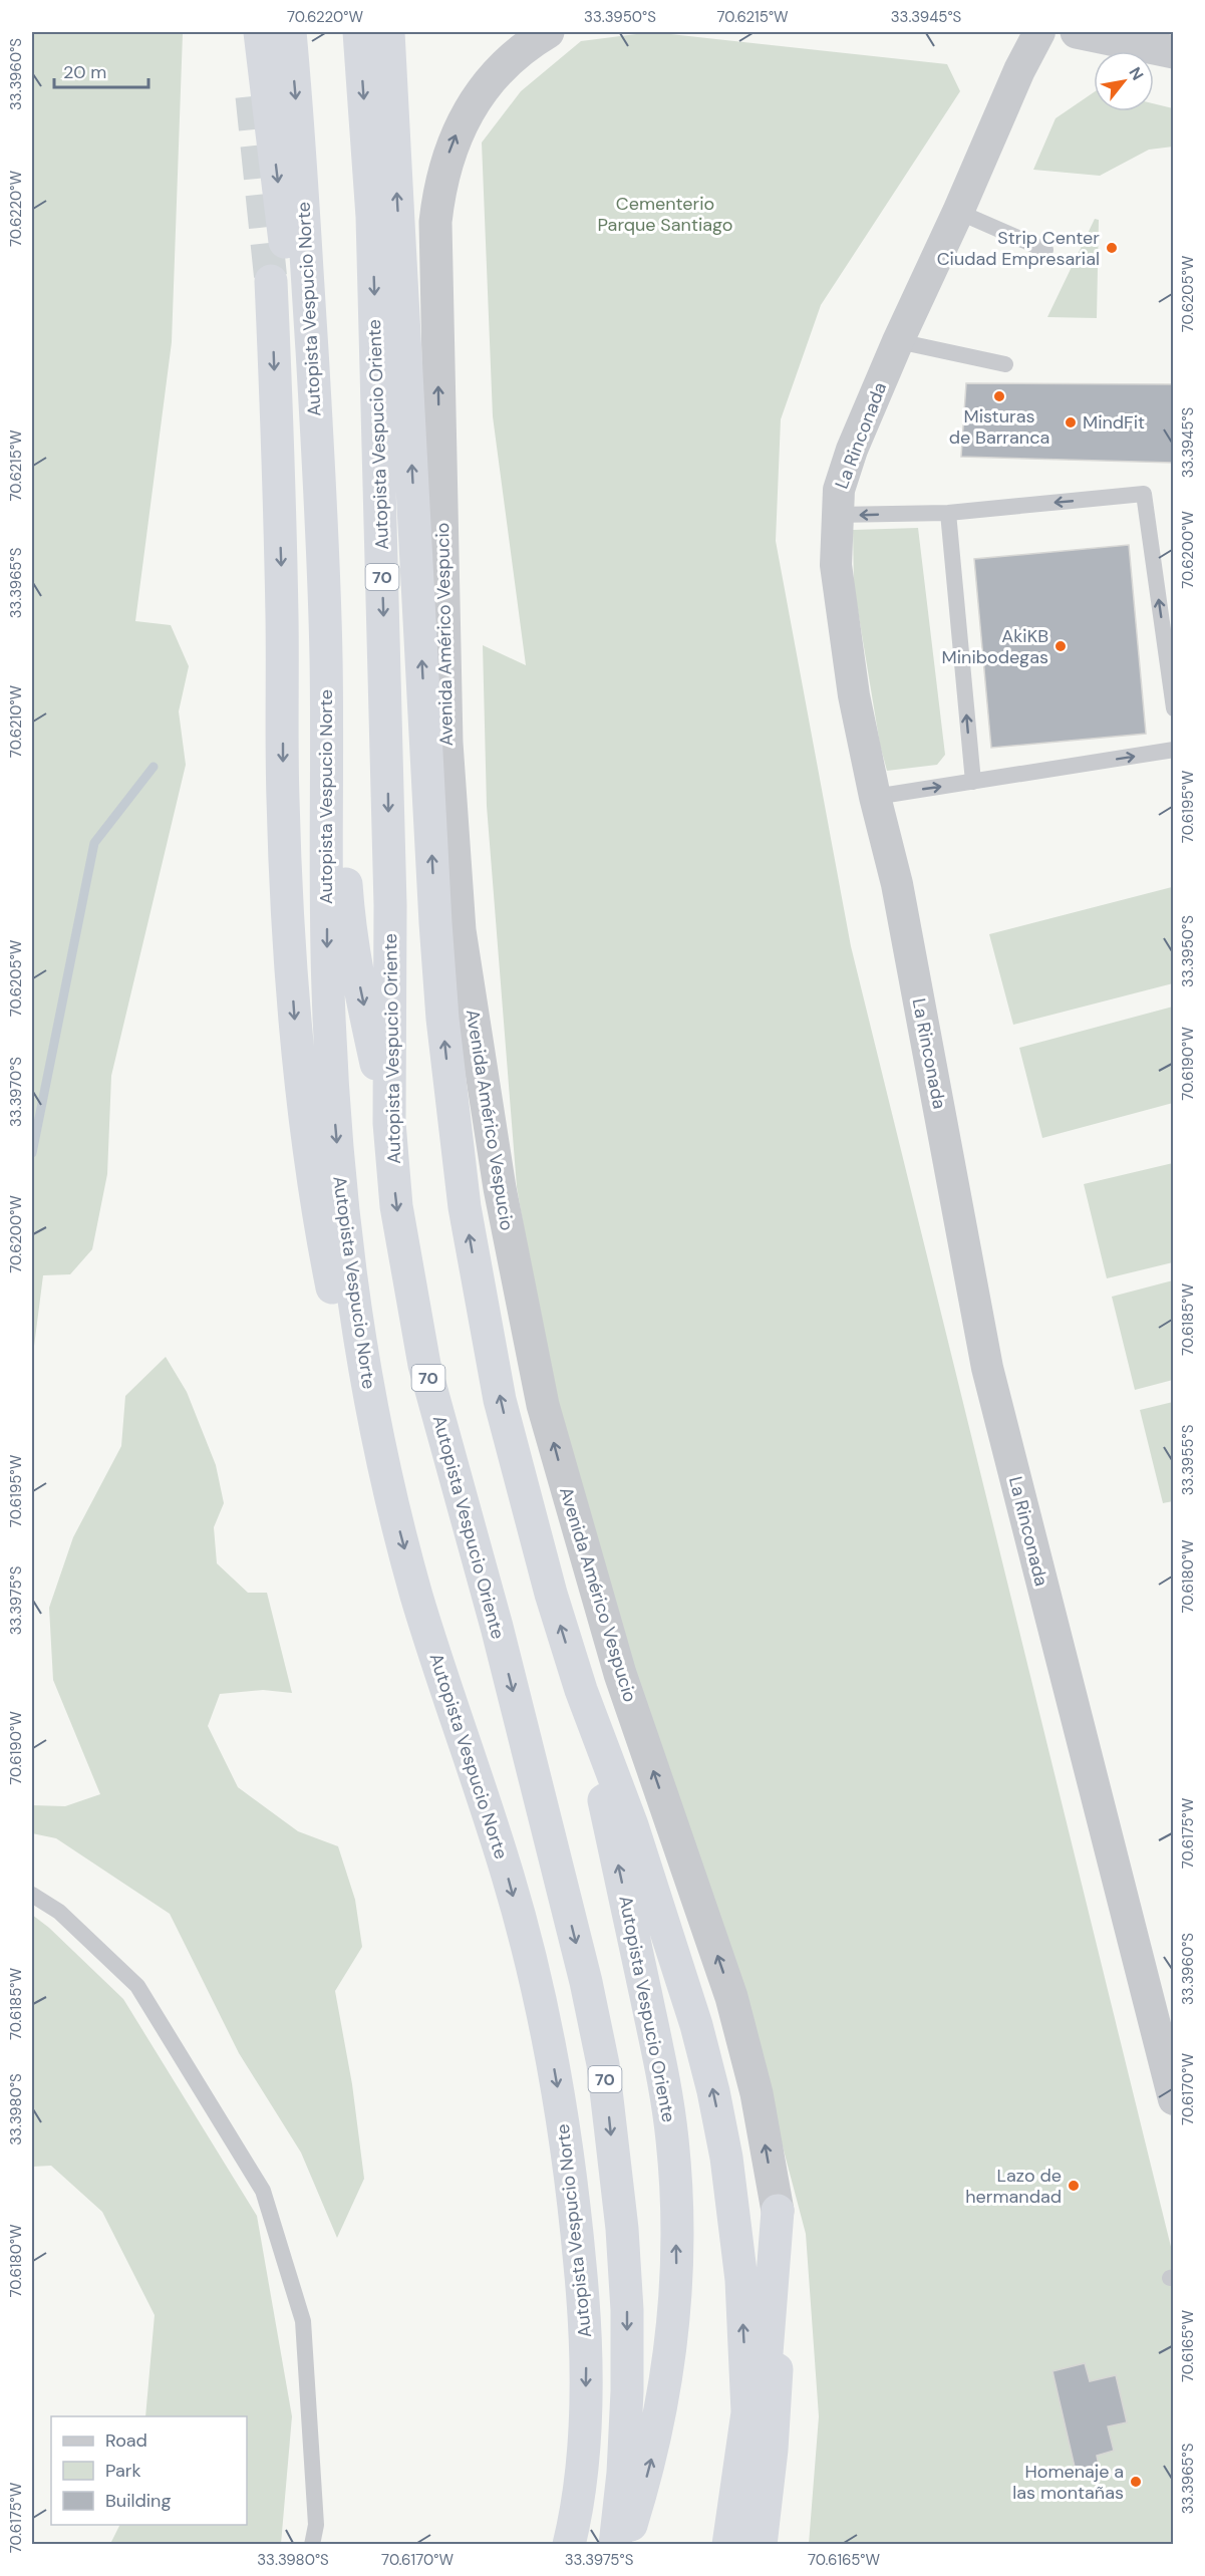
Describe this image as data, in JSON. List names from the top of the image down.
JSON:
{
  "streets": {
    "highway": ["Autopista Vespucio Norte", "Autopista Vespucio Oriente", "70"],
    "street": ["La Rinconada", "Avenida Américo Vespucio"]
  },
  "crossings": [
    ["Autopista Vespucio Oriente", "70"]
  ],
  "one_way": ["Avenida Américo Vespucio"],
  "parks": ["Cementerio Parque Santiago"],
  "places": [
    "Strip Center Ciudad Empresarial",
    "Misturas de Barranca",
    "MindFit",
    "AkiKB Minibodegas",
    "Lazo de hermandad",
    "Homenaje a las montañas"
  ],
  "legend": ["Road", "Park", "Building"],
  "scale_bar": "20 m",
  "north": "top right",
  "coordinates": [
    "70.6220°W",
    "33.3950°S",
    "70.6215°W",
    "33.3945°S",
    "33.3960°S",
    "70.6205°W",
    "70.6200°W",
    "33.3965°S",
    "70.6210°W",
    "70.6195°W",
    "70.6190°W",
    "33.3970°S",
    "70.6185°W",
    "33.3955°S",
    "70.6180°W",
    "33.3975°S",
    "70.6175°W",
    "70.6170°W",
    "33.3980°S",
    "70.6165°W"
  ]
}
